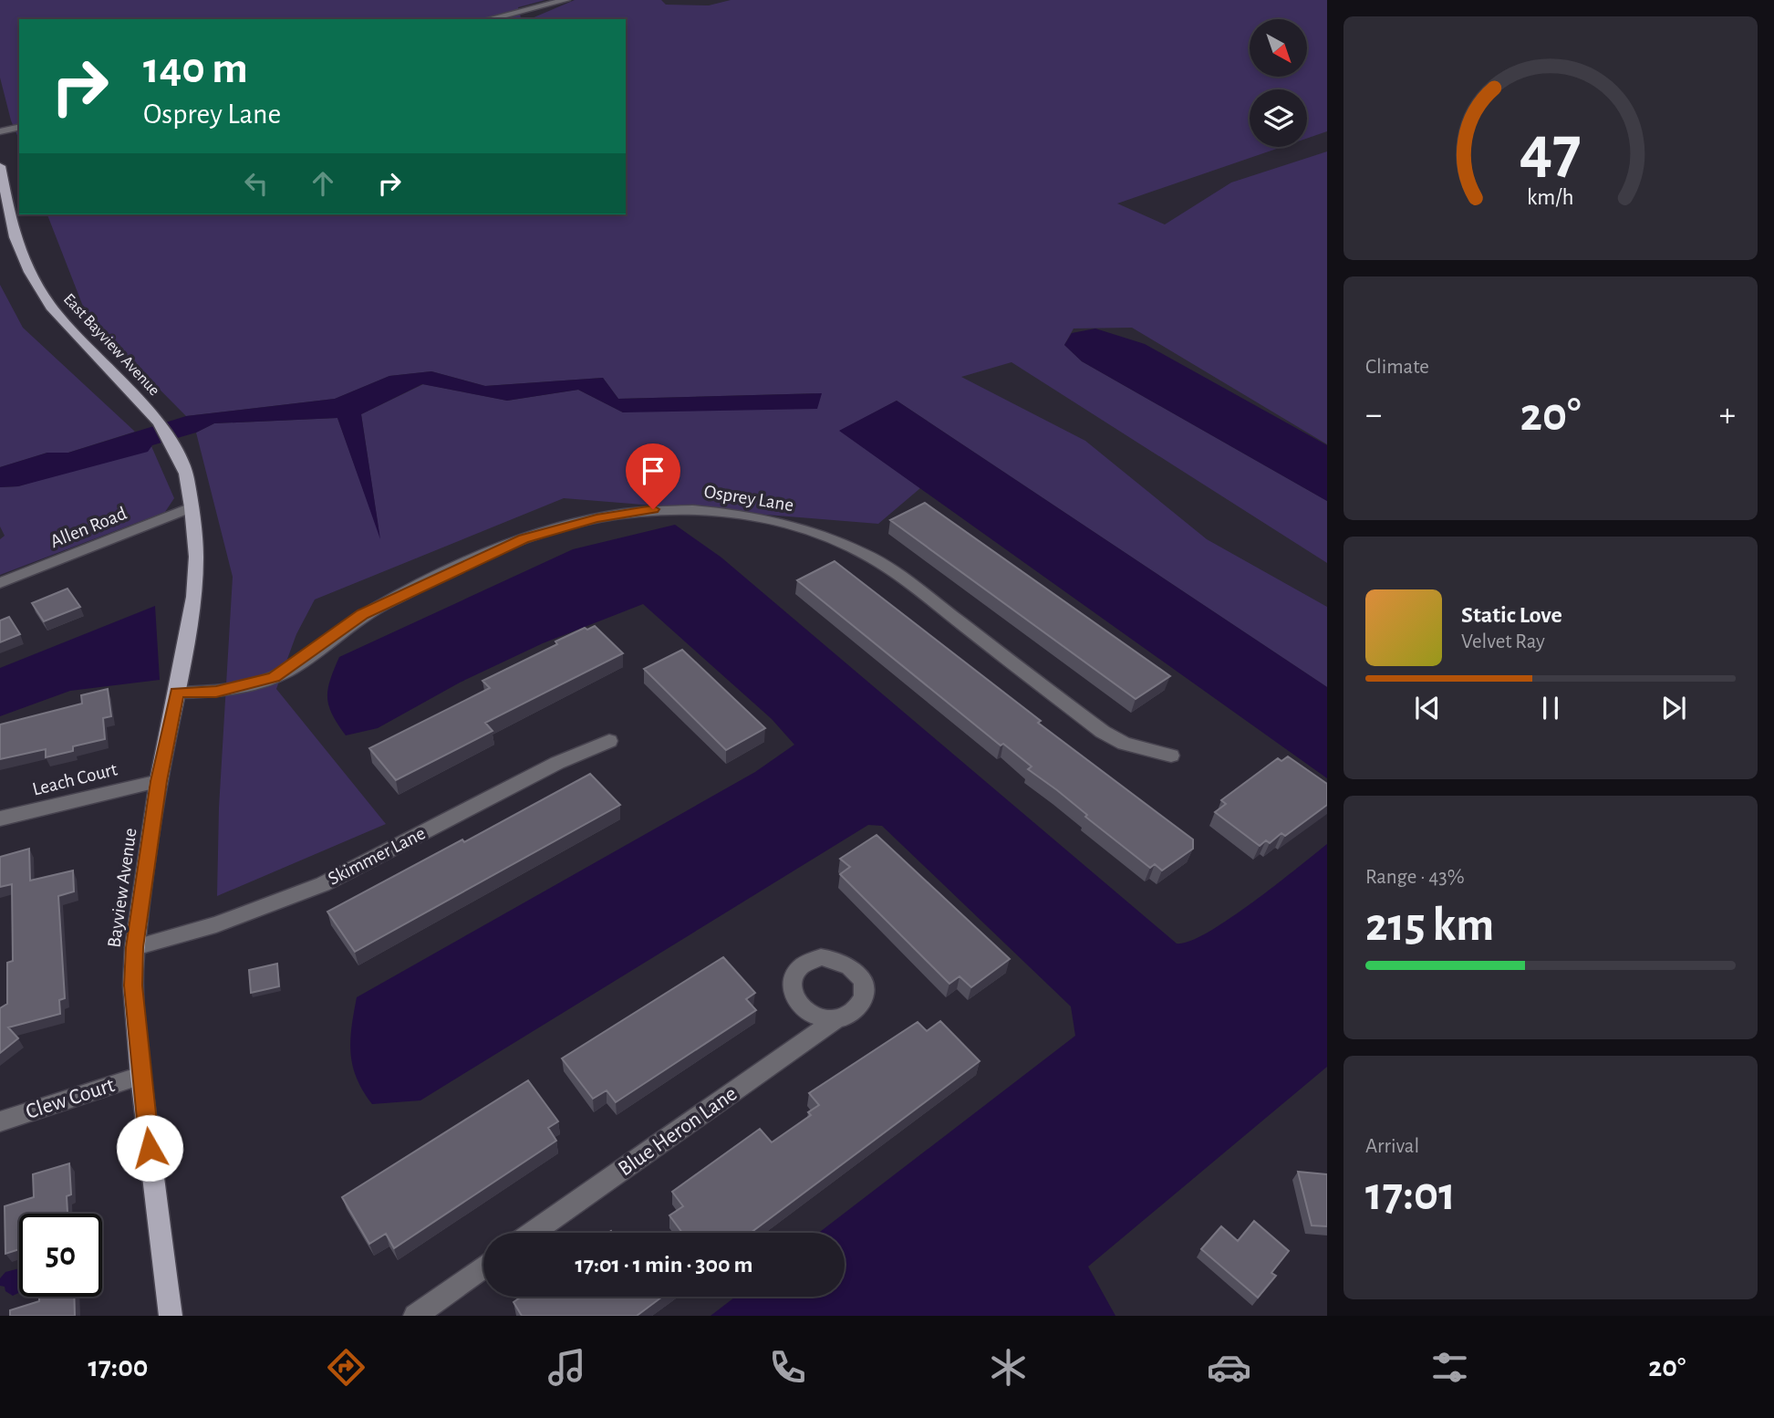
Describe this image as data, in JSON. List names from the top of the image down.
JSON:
{
  "streets": {
    "main road": ["East Bayview Avenue", "Bayview Avenue"],
    "street": [
      "Osprey Lane",
      "Allen Road",
      "Leach Court",
      "Skimmer Lane",
      "Clew Court",
      "Blue Heron Lane"
    ]
  },
  "crossings": [
    ["East Bayview Avenue", "Allen Road"],
    ["East Bayview Avenue", "Bayview Avenue"],
    ["Osprey Lane", "Bayview Avenue"],
    ["Allen Road", "Bayview Avenue"],
    ["Leach Court", "Bayview Avenue"],
    ["Skimmer Lane", "Bayview Avenue"],
    ["Bayview Avenue", "Clew Court"]
  ],
  "north": "bottom right",
  "page": {
    "turn": ["140 m", "Osprey Lane"],
    "tile": [
      "Climate",
      ["Range · 43%", "215 km"],
      ["Arrival", "17:01"]
    ],
    "heat": ["−", "20°", "+"],
    "song": ["Static Love", "Velvet Ray"],
    "limit": "50",
    "trip": "17:01 · 1 min · 300 m",
    "tabs": ["17:00", "20°"],
    "gauge": ["47", "km/h"]
  }
}
